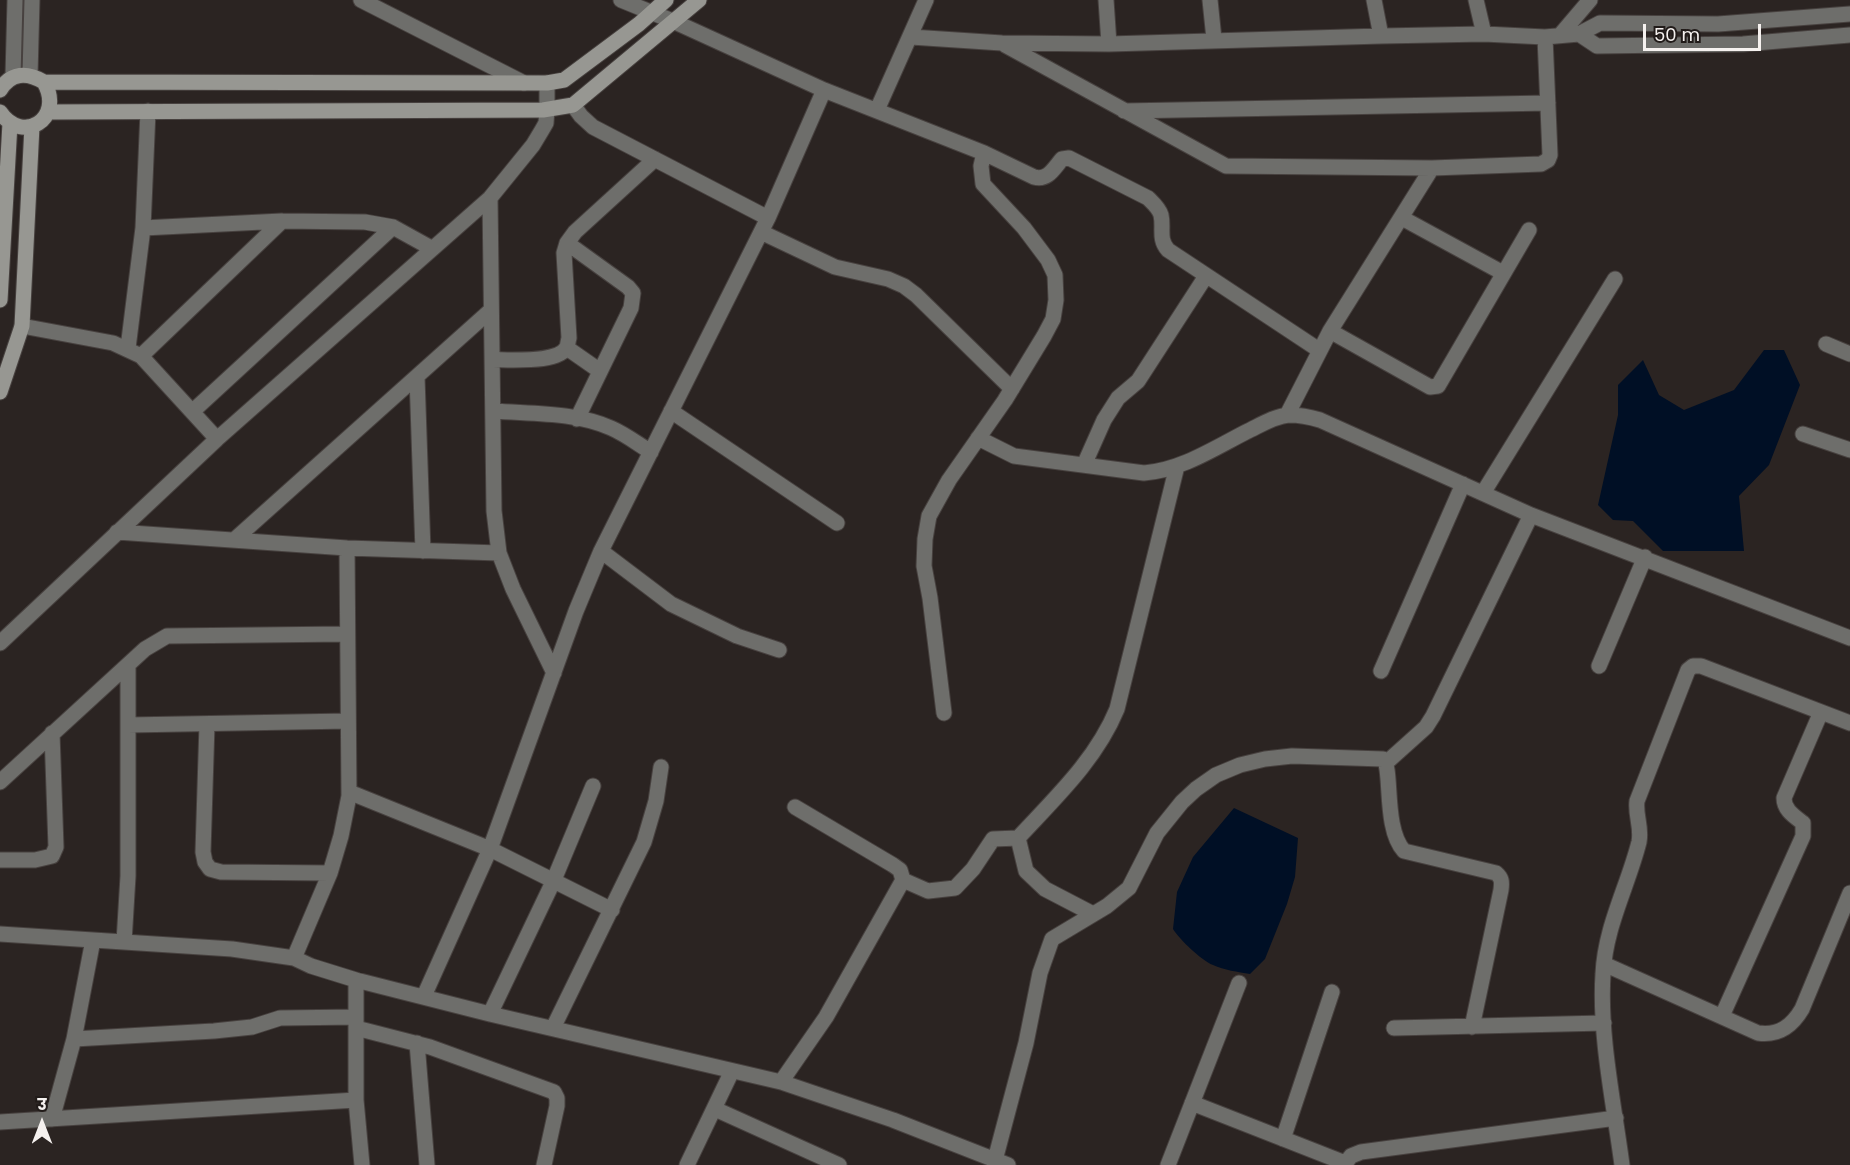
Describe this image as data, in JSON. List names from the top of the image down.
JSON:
{
  "scale_bar": "50 m",
  "north": "top"
}
